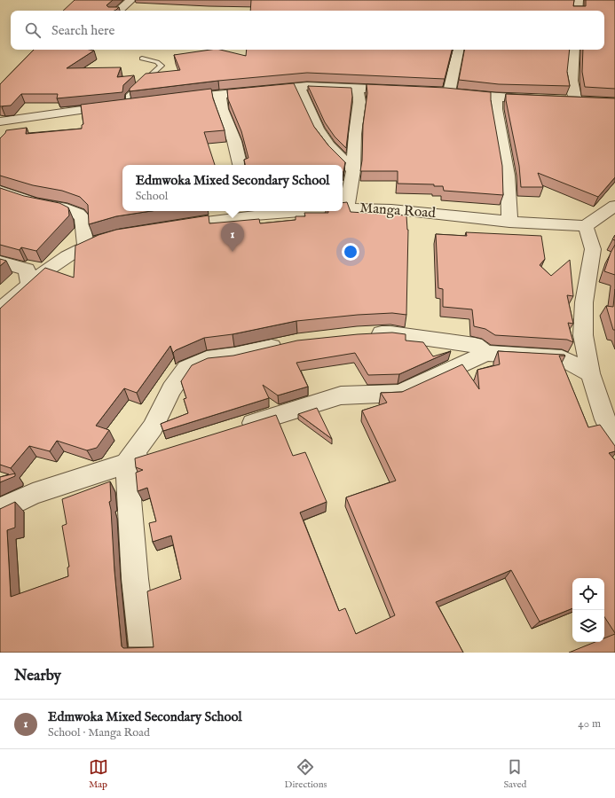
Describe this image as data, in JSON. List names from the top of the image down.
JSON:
{
  "streets": {
    "street": ["Manga Road"]
  },
  "page": {
    "search": "Search here",
    "popup": ["Edmwoka Mixed Secondary School", "School"],
    "pins": "1",
    "heading": "Nearby",
    "list": [
      {
        "mark": "1",
        "name": "Edmwoka Mixed Secondary School",
        "note": "School · Manga Road",
        "value": "40 m"
      }
    ],
    "nav": ["Map", "Directions", "Saved"]
  }
}
